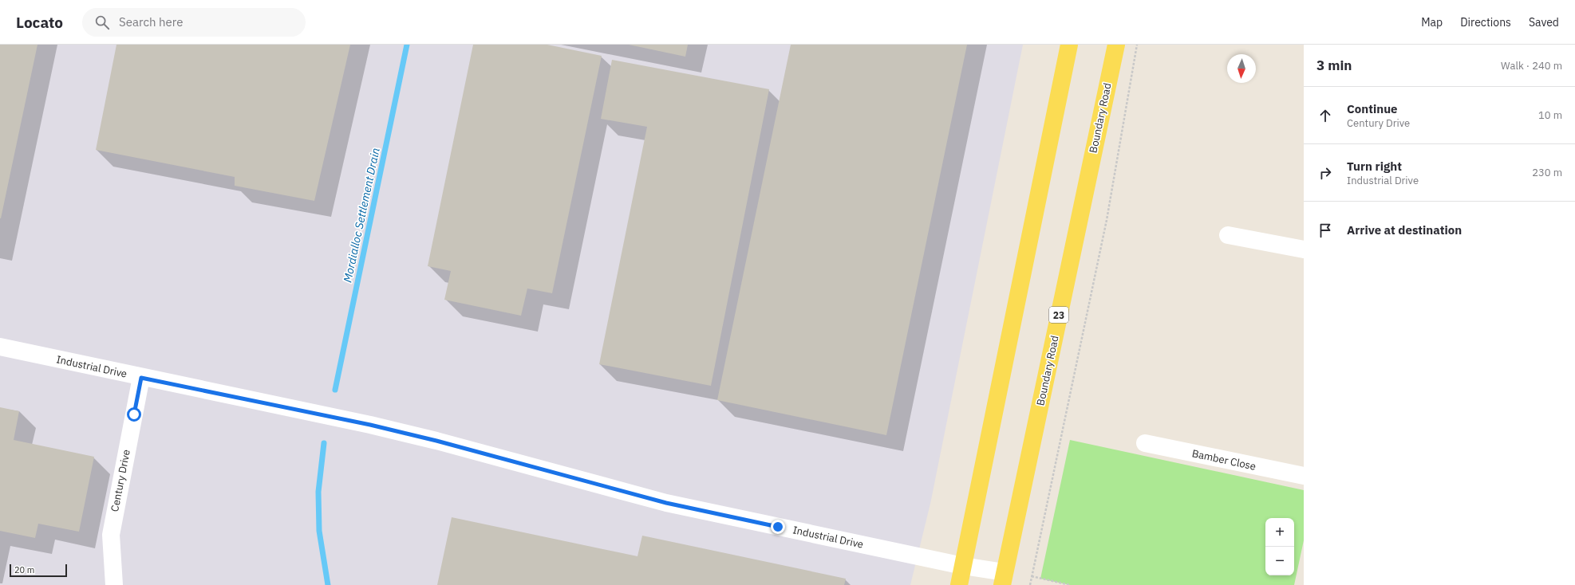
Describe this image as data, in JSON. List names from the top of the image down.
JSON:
{
  "streets": {
    "main road": ["Boundary Road", "23"],
    "street": ["Industrial Drive", "Bamber Close", "Century Drive"]
  },
  "crossings": [
    ["Boundary Road", "Industrial Drive"],
    ["Industrial Drive", "Century Drive"]
  ],
  "water": ["Mordialloc Settlement Drain"],
  "scale_bar": "20 m",
  "north": "bottom",
  "page": {
    "header": "Locato",
    "search": "Search here",
    "nav": ["Map", "Directions", "Saved"],
    "heading": ["3 min", "Walk · 240 m"],
    "list": [
      ["Continue", "Century Drive", "10 m"],
      ["Turn right", "Industrial Drive", "230 m"],
      "Arrive at destination"
    ],
    "map_buttons": ["+", "−"],
    "scale": "20 m"
  }
}
